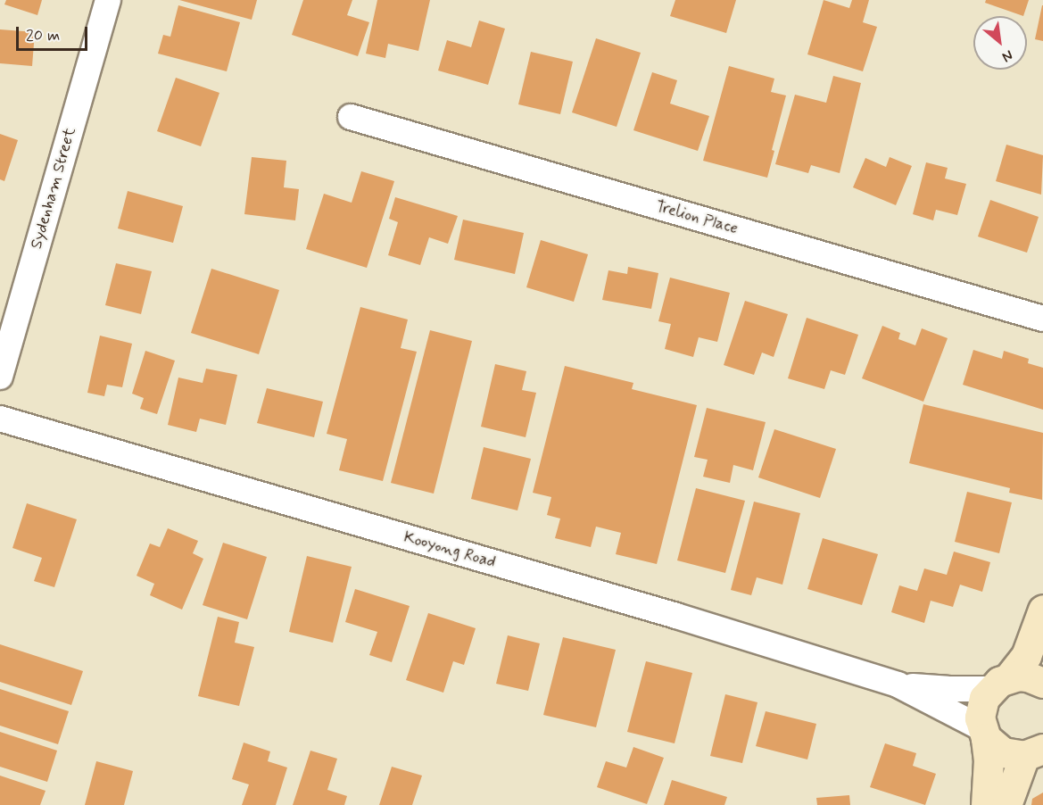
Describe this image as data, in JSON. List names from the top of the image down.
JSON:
{
  "streets": {
    "street": ["Sydenham Street", "Trelion Place", "Kooyong Road"]
  },
  "scale_bar": "20 m",
  "north": "bottom right"
}
